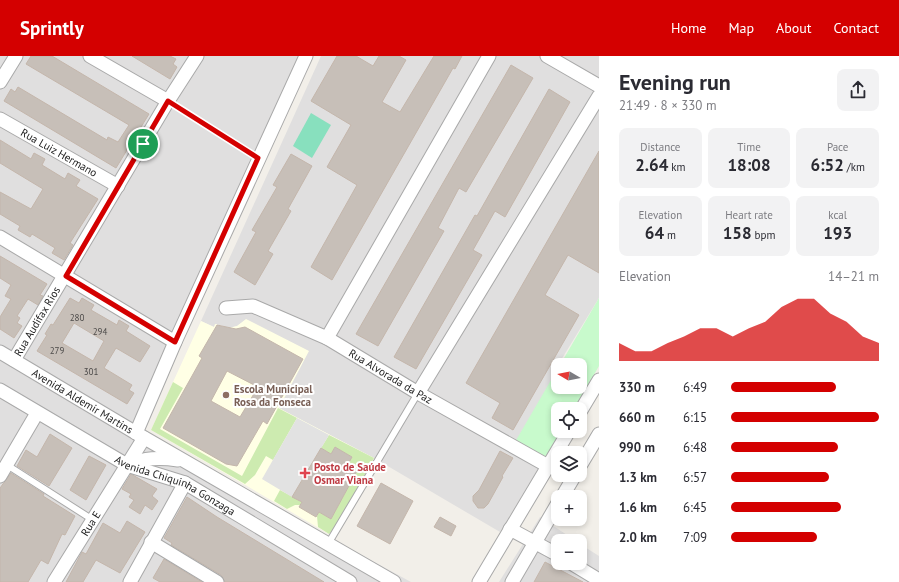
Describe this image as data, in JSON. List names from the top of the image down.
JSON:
{
  "streets": {
    "street": [
      "Rua Luiz Hermano",
      "Rua Audifax Rios",
      "Rua Alvorada da Paz",
      "Avenida Aldemir Martins",
      "Avenida Chiquinha Gonzaga",
      "Rua E"
    ]
  },
  "crossings": [
    ["Rua Luiz Hermano", "Rua Audifax Rios"],
    ["Rua Audifax Rios", "Avenida Aldemir Martins"],
    ["Avenida Aldemir Martins", "Avenida Chiquinha Gonzaga"],
    ["Avenida Aldemir Martins", "Rua E"],
    ["Avenida Chiquinha Gonzaga", "Rua E"]
  ],
  "places": {
    "other": ["Escola Municipal Rosa da Fonseca"],
    "health": ["Posto de Saúde Osmar Viana"]
  },
  "house_numbers": [
    "280",
    "294",
    "279",
    "301"
  ],
  "north": "left",
  "page": {
    "header": "Sprintly",
    "nav": [
      "Home",
      "Map",
      "About",
      "Contact"
    ],
    "heading": ["Evening run", "21:49 · 8 × 330 m"],
    "stats": [
      ["Distance", "2.64 km"],
      ["Time", "18:08"],
      ["Pace", "6:52 /km"],
      ["Elevation", "64 m"],
      ["Heart rate", "158 bpm"],
      ["kcal", "193"]
    ],
    "chart": ["Elevation", "14–21 m"],
    "map_buttons": ["+", "−"],
    "list": [
      {
        "name": "330 m",
        "note": "6:49"
      },
      {
        "name": "660 m",
        "note": "6:15"
      },
      {
        "name": "990 m",
        "note": "6:48"
      },
      {
        "name": "1.3 km",
        "note": "6:57"
      },
      {
        "name": "1.6 km",
        "note": "6:45"
      },
      {
        "name": "2.0 km",
        "note": "7:09"
      }
    ]
  }
}
